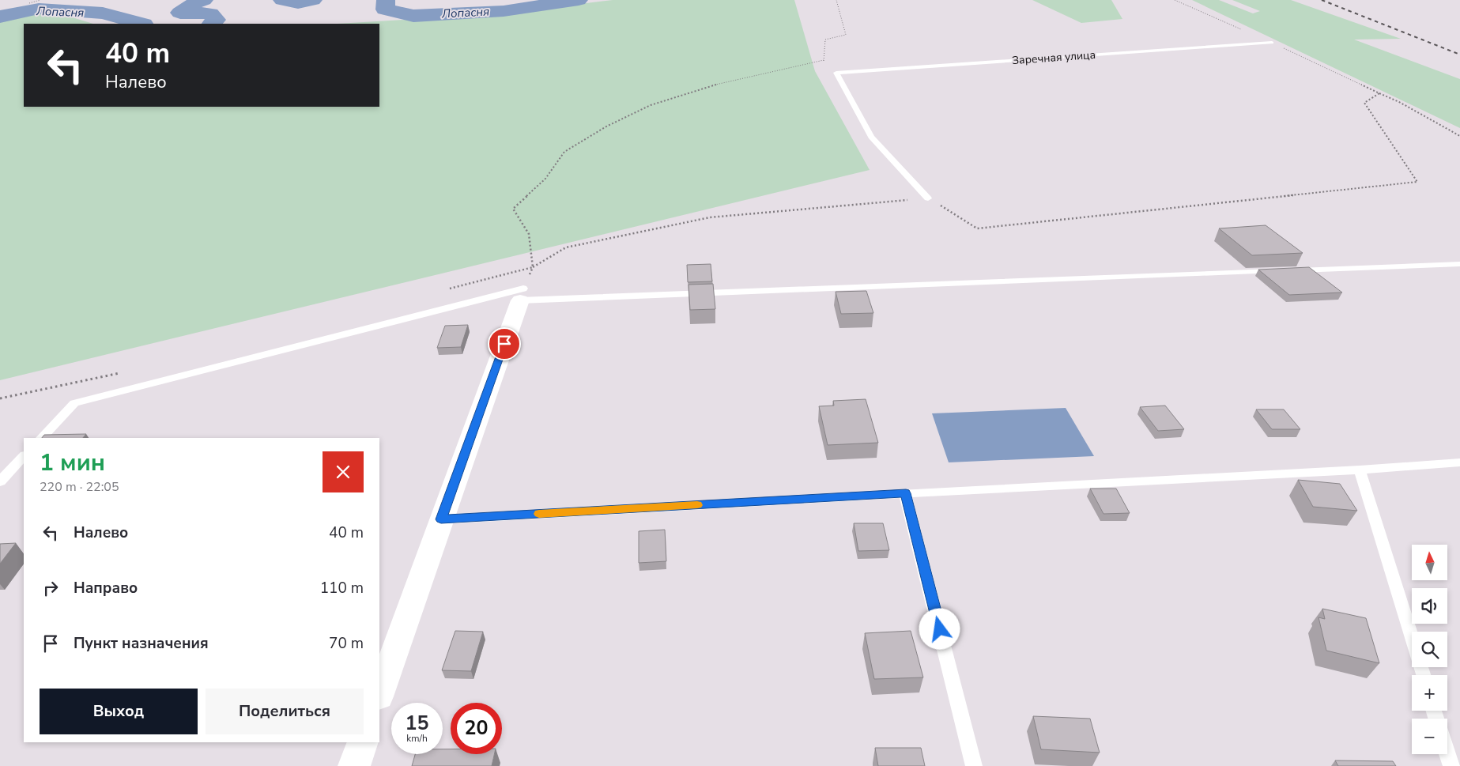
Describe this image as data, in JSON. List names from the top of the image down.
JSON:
{
  "streets": {
    "lane": ["Заречная улица"]
  },
  "water": ["Лопасня"],
  "north": "top",
  "page": {
    "turn": ["40 m", "Налево"],
    "heading": ["1 мин", "220 m · 22:05"],
    "list": [
      {
        "name": "Налево",
        "value": "40 m"
      },
      {
        "name": "Направо",
        "value": "110 m"
      },
      {
        "name": "Пункт назначения",
        "value": "70 m"
      }
    ],
    "map_buttons": ["+", "−"],
    "buttons": ["Выход", "Поделиться"],
    "speed": "15 km/h",
    "limit": "20"
  }
}
